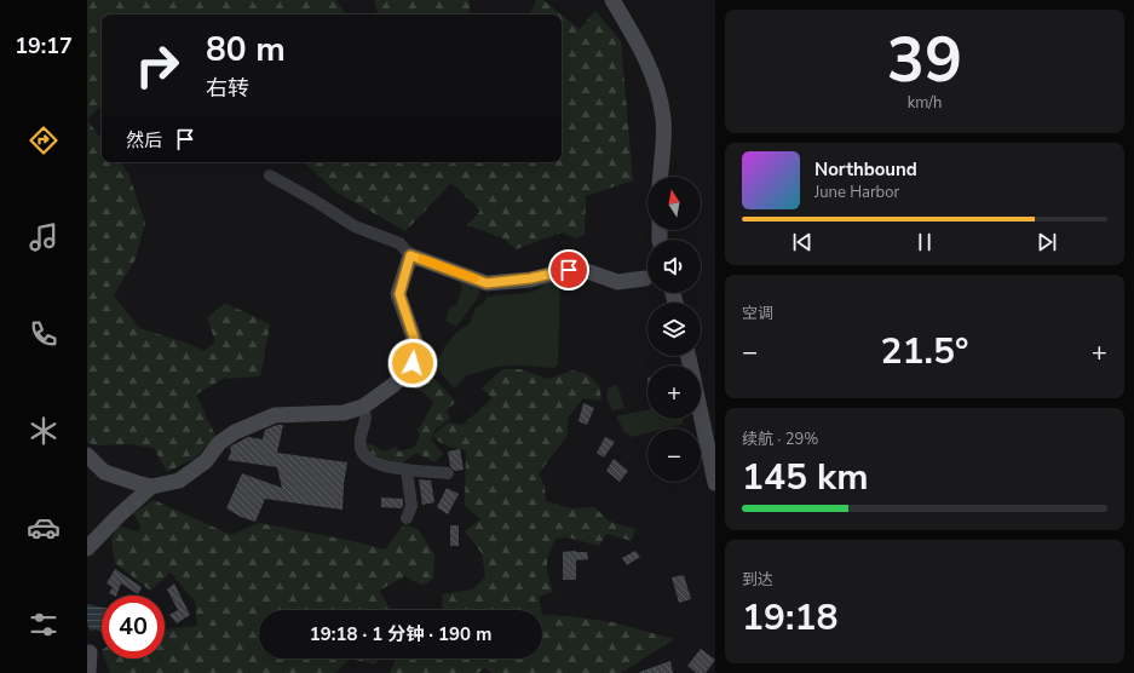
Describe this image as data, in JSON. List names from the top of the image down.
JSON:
{
  "north": "top",
  "page": {
    "tabs": "19:17",
    "tile": [
      ["39", "km/h"],
      "空调",
      ["续航 · 29%", "145 km"],
      ["到达", "19:18"]
    ],
    "turn": ["80 m", "右转"],
    "then": "然后",
    "song": ["Northbound", "June Harbor"],
    "map_buttons": ["+", "−"],
    "heat": ["−", "21.5°", "+"],
    "limit": "40",
    "trip": "19:18 · 1 分钟 · 190 m"
  }
}
